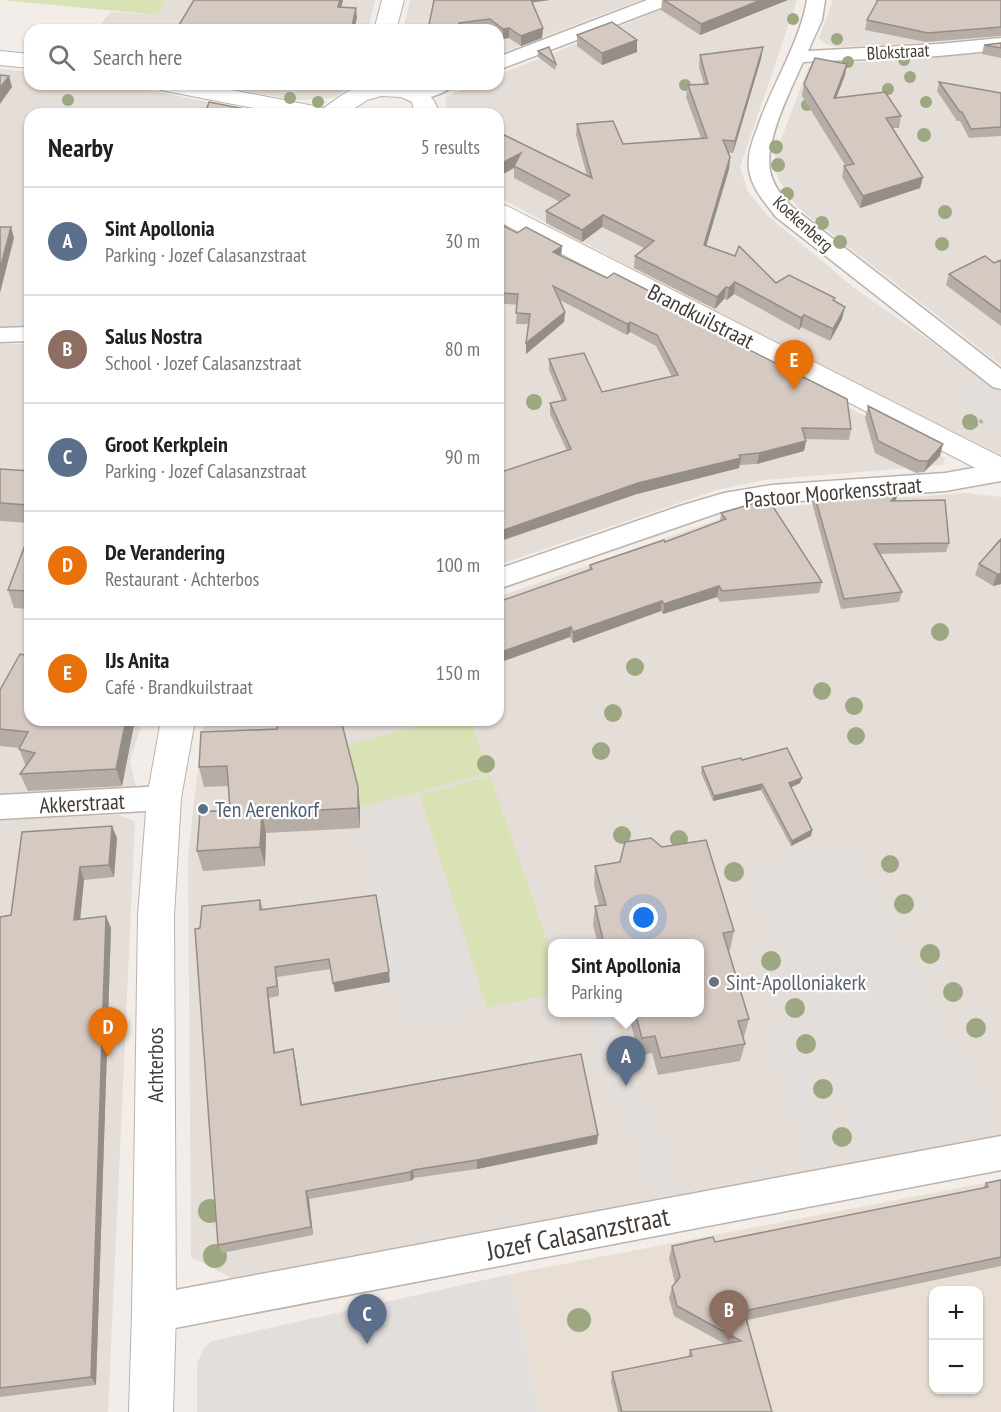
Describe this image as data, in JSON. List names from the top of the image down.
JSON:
{
  "streets": {
    "street": [
      "Blokstraat",
      "Koekenberg",
      "Brandkuilstraat",
      "Pastoor Moorkensstraat",
      "Akkerstraat",
      "Achterbos",
      "Jozef Calasanzstraat"
    ]
  },
  "crossings": [
    ["Blokstraat", "Koekenberg"],
    ["Brandkuilstraat", "Pastoor Moorkensstraat"],
    ["Akkerstraat", "Achterbos"],
    ["Achterbos", "Jozef Calasanzstraat"]
  ],
  "places": ["Ten Aerenkorf", "Sint-Apolloniakerk"],
  "page": {
    "search": "Search here",
    "heading": ["Nearby", "5 results"],
    "list": [
      {
        "mark": "A",
        "name": "Sint Apollonia",
        "note": "Parking · Jozef Calasanzstraat",
        "value": "30 m"
      },
      {
        "mark": "B",
        "name": "Salus Nostra",
        "note": "School · Jozef Calasanzstraat",
        "value": "80 m"
      },
      {
        "mark": "C",
        "name": "Groot Kerkplein",
        "note": "Parking · Jozef Calasanzstraat",
        "value": "90 m"
      },
      {
        "mark": "D",
        "name": "De Verandering",
        "note": "Restaurant · Achterbos",
        "value": "100 m"
      },
      {
        "mark": "E",
        "name": "IJs Anita",
        "note": "Café · Brandkuilstraat",
        "value": "150 m"
      }
    ],
    "pins": [
      "E",
      "D",
      "A",
      "B",
      "C"
    ],
    "popup": ["Sint Apollonia", "Parking"],
    "map_buttons": ["+", "−"]
  }
}
